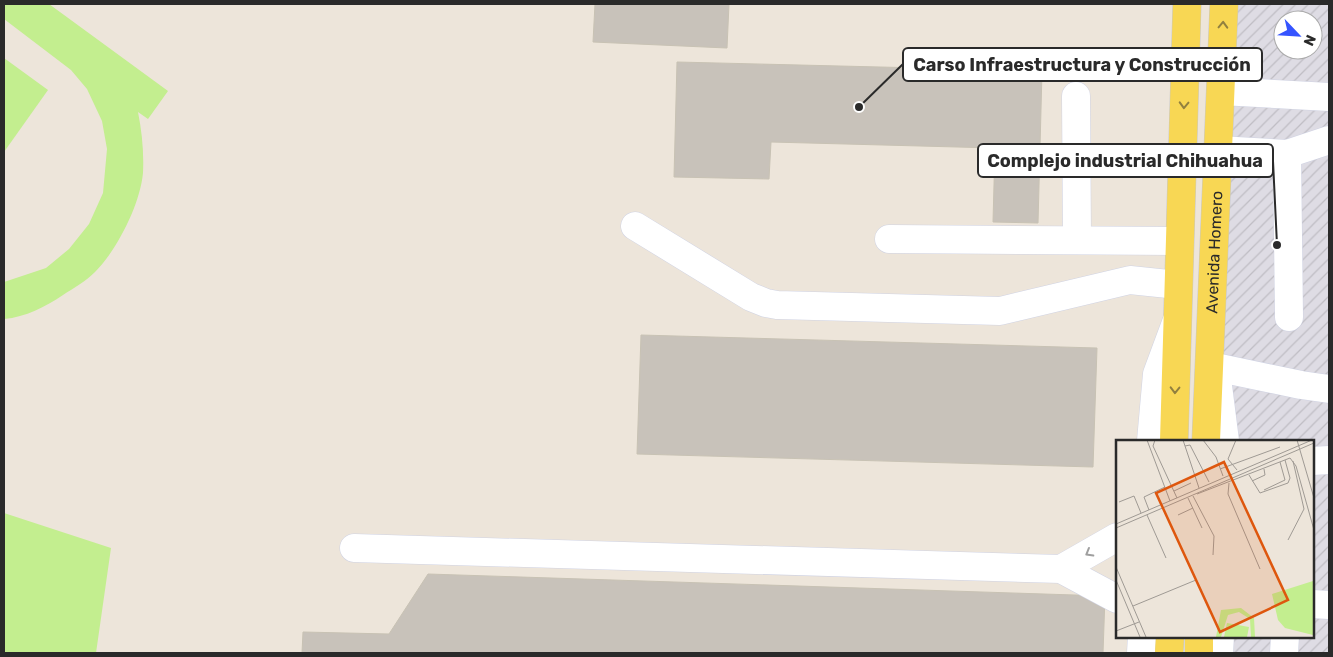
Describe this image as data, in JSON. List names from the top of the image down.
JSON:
{
  "streets": {
    "main road": ["Avenida Homero"]
  },
  "places": ["Carso Infraestructura y Construcción", "Complejo industrial Chihuahua"],
  "north": "bottom right"
}
